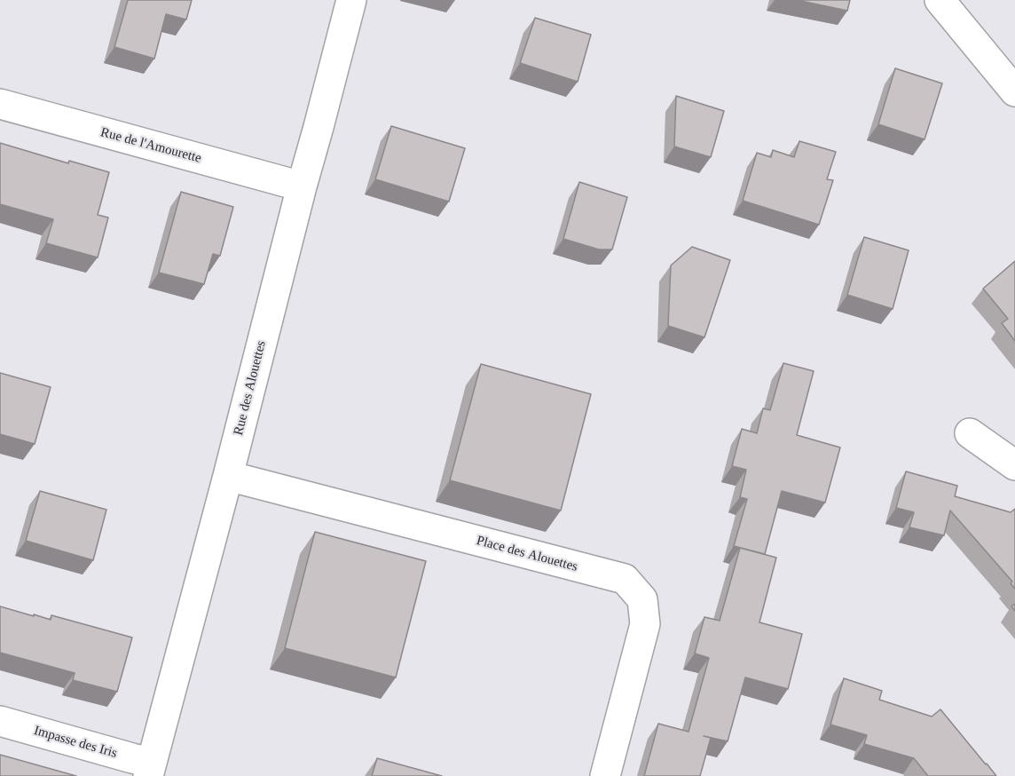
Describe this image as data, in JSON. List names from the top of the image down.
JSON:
{
  "streets": {
    "street": [
      "Rue de l'Amourette",
      "Rue des Alouettes",
      "Place des Alouettes",
      "Impasse des Iris"
    ]
  },
  "crossings": [
    ["Rue de l'Amourette", "Rue des Alouettes"],
    ["Rue des Alouettes", "Place des Alouettes"],
    ["Rue des Alouettes", "Impasse des Iris"]
  ]
}
